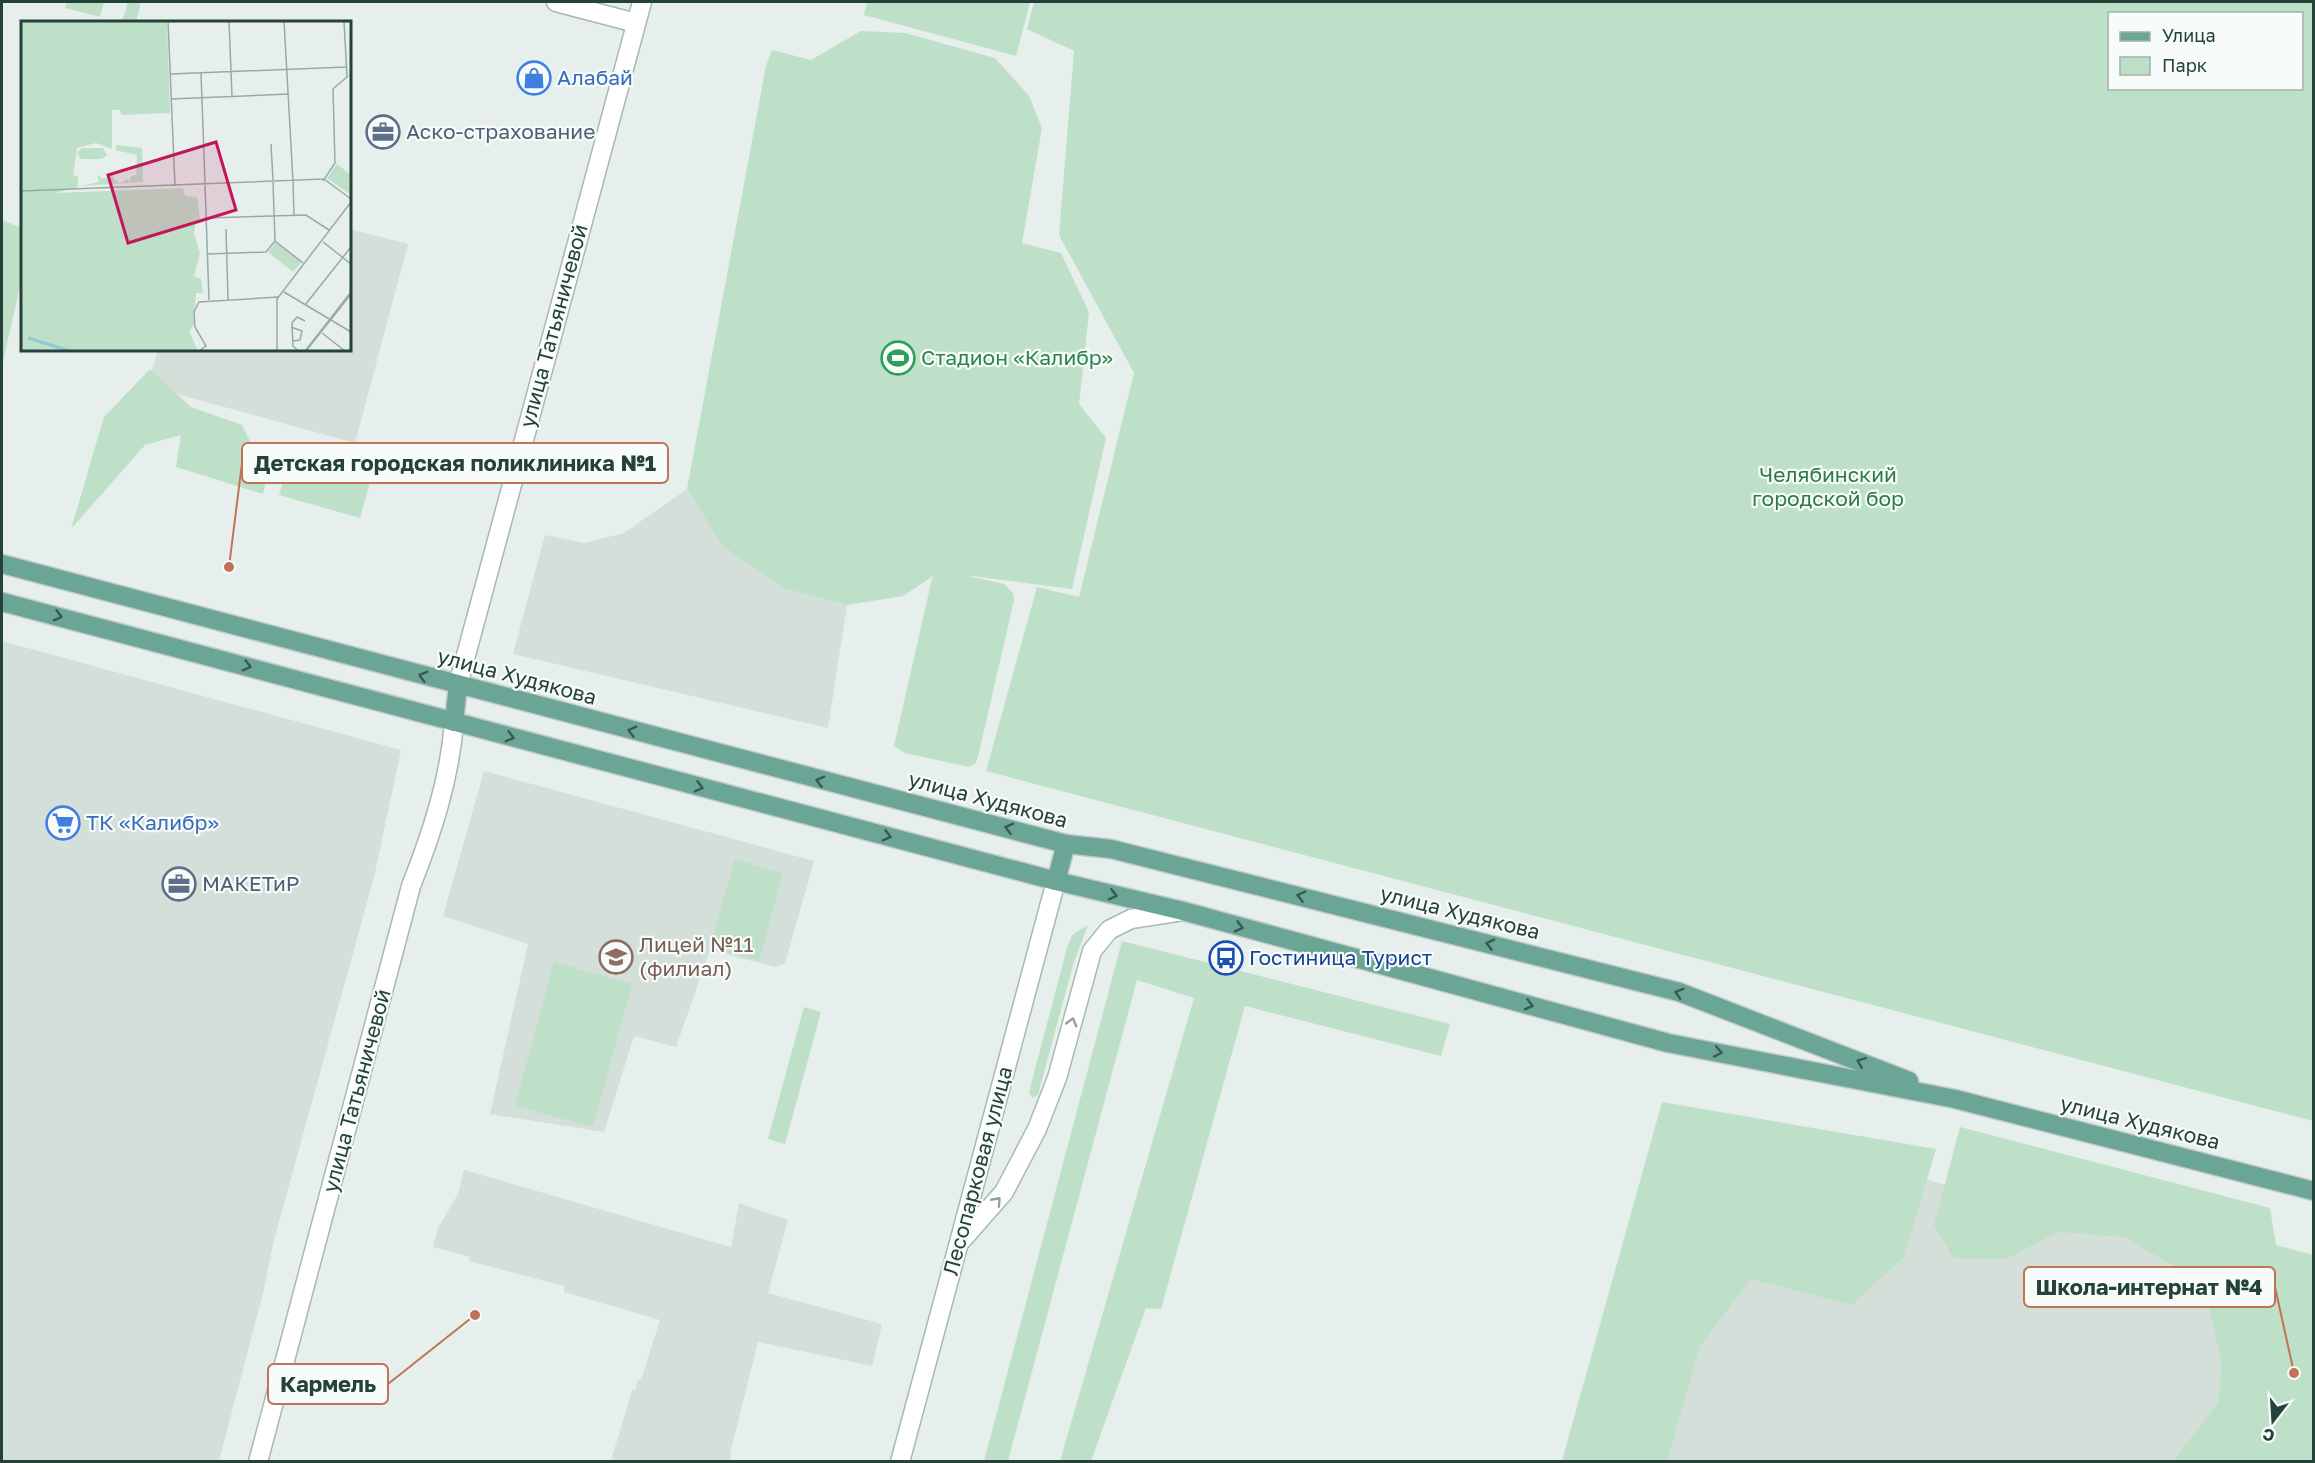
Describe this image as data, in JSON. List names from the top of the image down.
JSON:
{
  "streets": {
    "main road": ["улица Худякова"],
    "street": ["улица Татьяничевой", "Лесопарковая улица"]
  },
  "crossings": [
    ["улица Татьяничевой", "улица Худякова"],
    ["улица Худякова", "Лесопарковая улица"]
  ],
  "parks": ["Челябинский городской бор"],
  "places": {
    "shop": ["Алабай"],
    "office": ["Аско-страхование", "МАКЕТиР"],
    "sports": ["Стадион «Калибр»"],
    "other": ["Детская городская поликлиника №1", "Кармель", "Школа-интернат №4"],
    "supermarket": ["ТК «Калибр»"],
    "school or university": ["Лицей №11 (филиал)"],
    "bus stop": ["Гостиница Турист"]
  },
  "legend": ["Улица", "Парк"],
  "north": "bottom"
}
